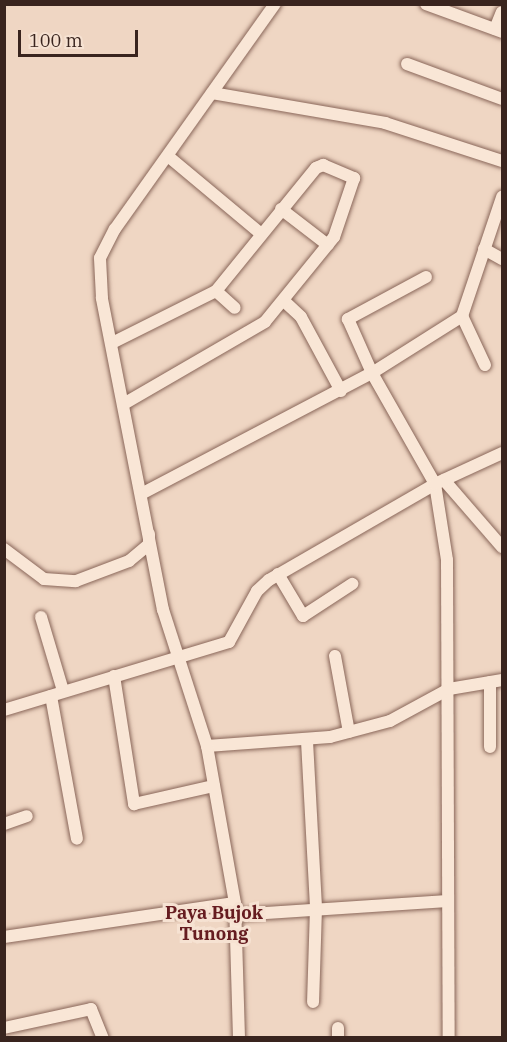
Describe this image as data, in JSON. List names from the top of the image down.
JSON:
{
  "districts": ["Paya Bujok Tunong"],
  "scale_bar": "100 m"
}
